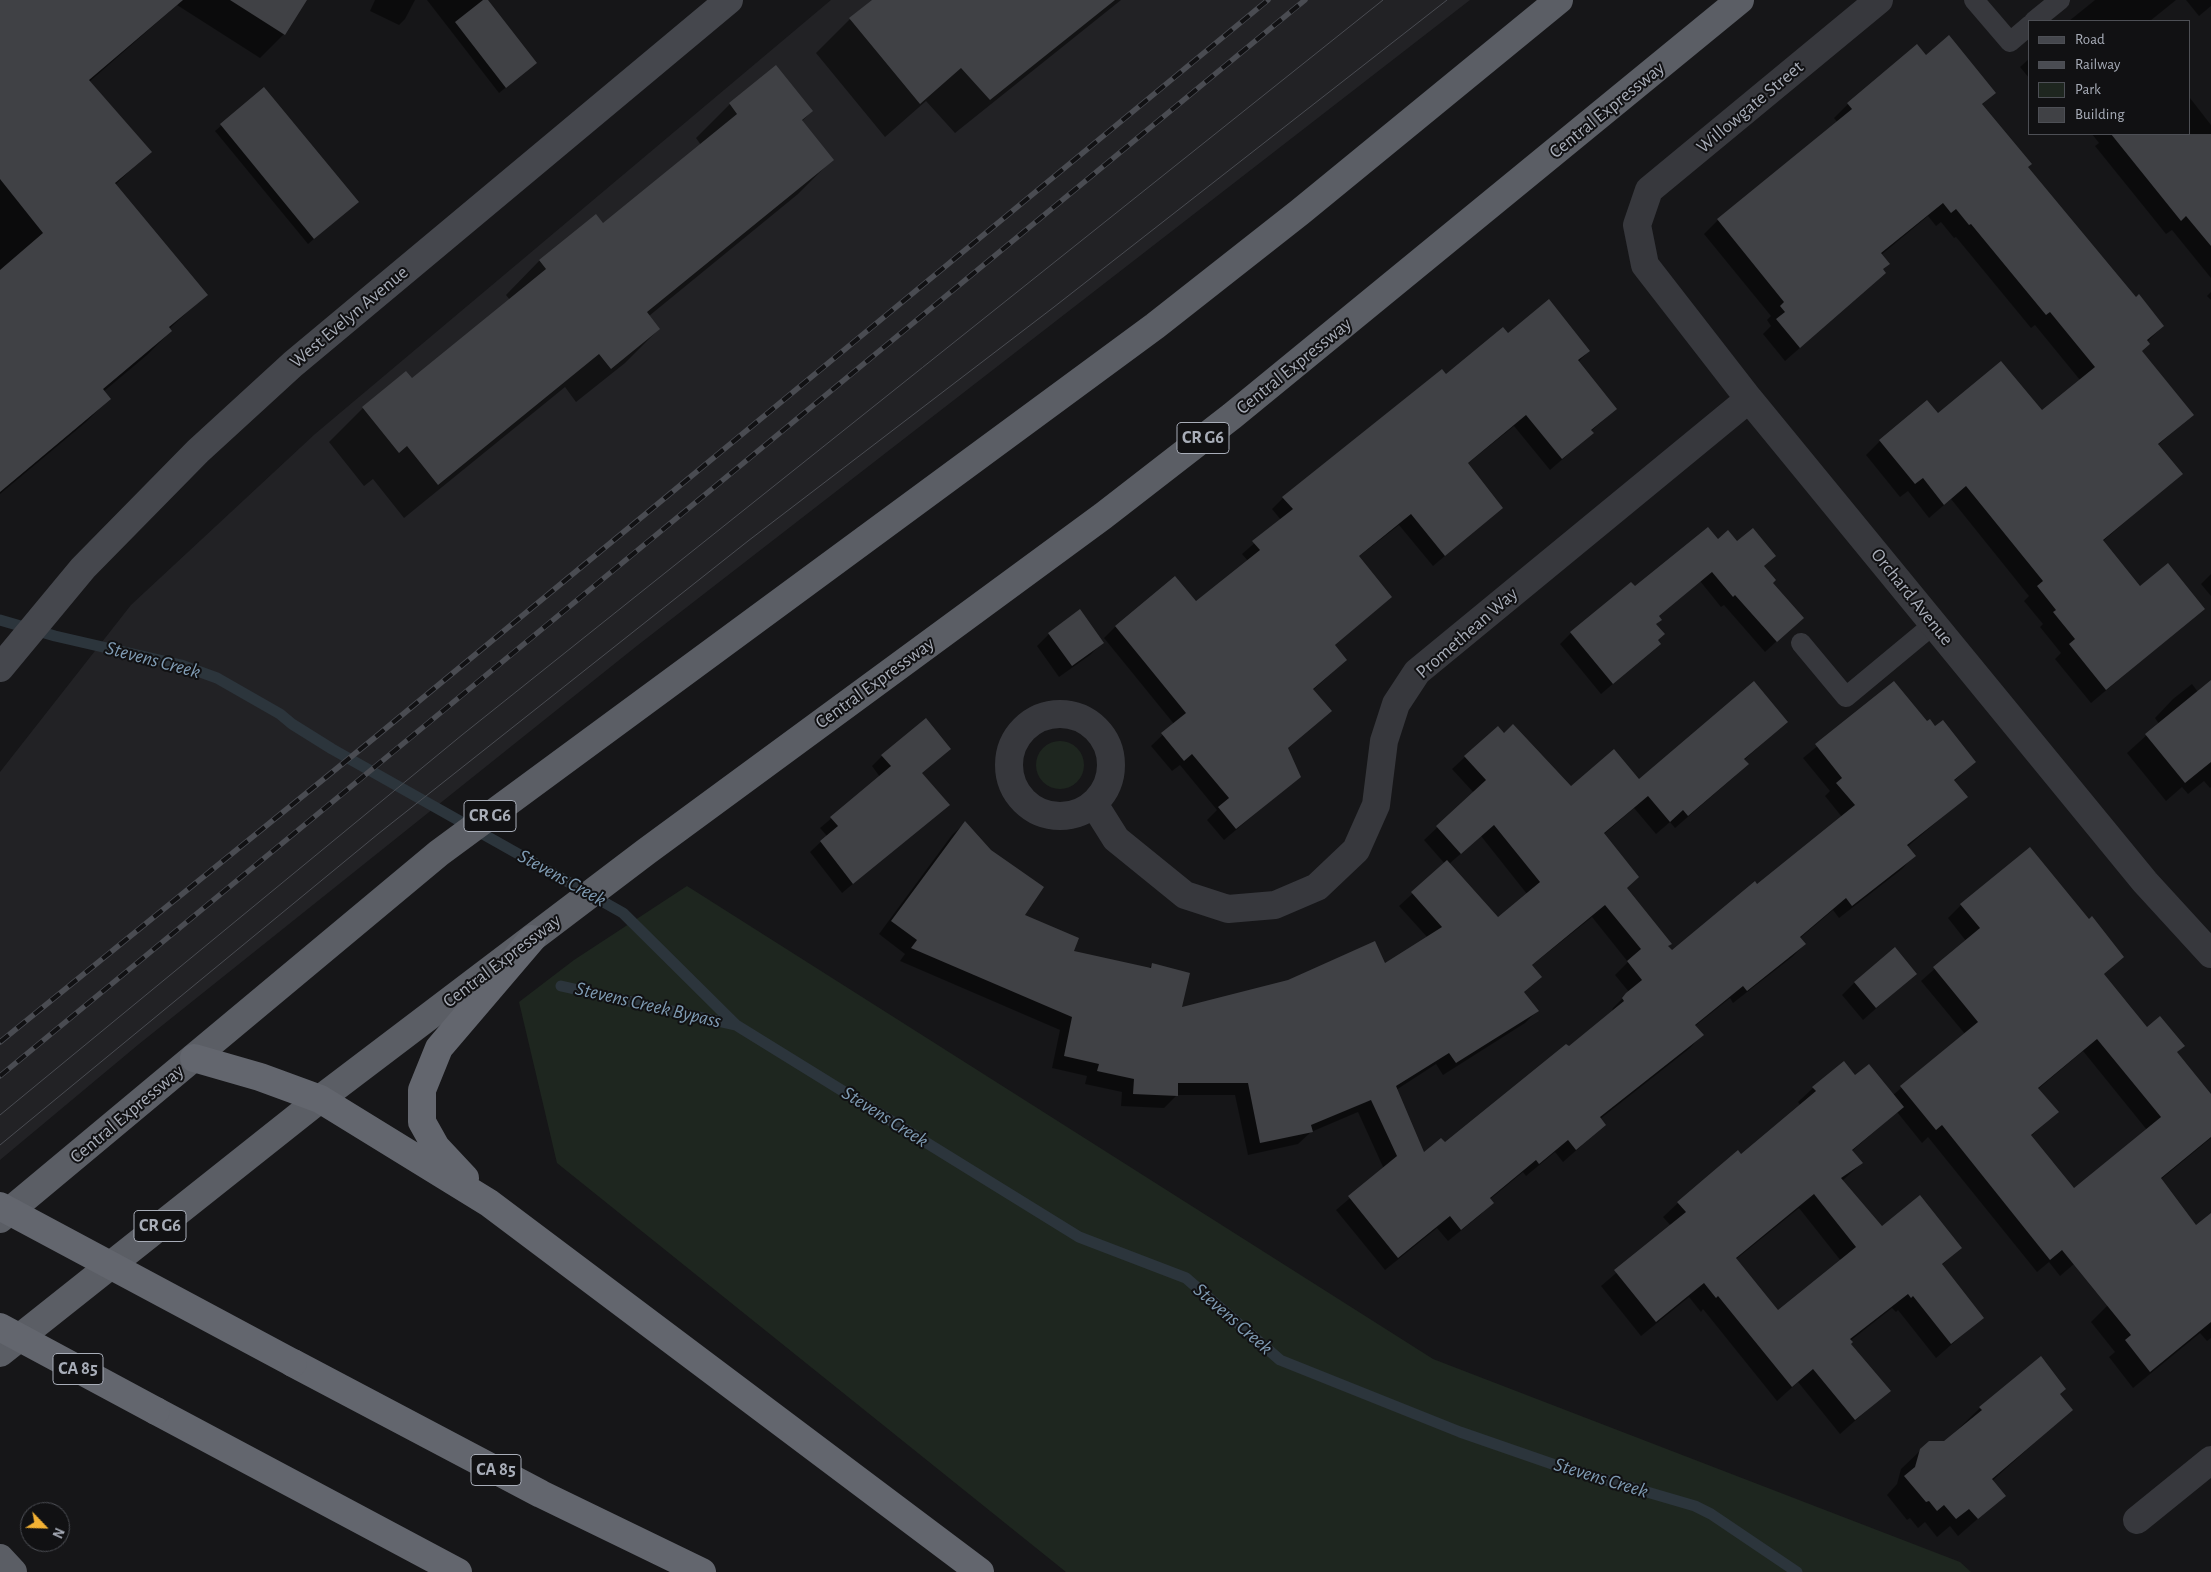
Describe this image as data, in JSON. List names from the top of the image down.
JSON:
{
  "streets": {
    "highway": ["Central Expressway", "CR G6", "CA 85"],
    "main road": ["West Evelyn Avenue"],
    "street": ["Willowgate Street", "Orchard Avenue", "Promethean Way"]
  },
  "crossings": [
    ["Willowgate Street", "Orchard Avenue"],
    ["Orchard Avenue", "Promethean Way"]
  ],
  "water": ["Stevens Creek", "Stevens Creek Bypass"],
  "legend": [
    "Road",
    "Railway",
    "Park",
    "Building"
  ],
  "north": "bottom right"
}
